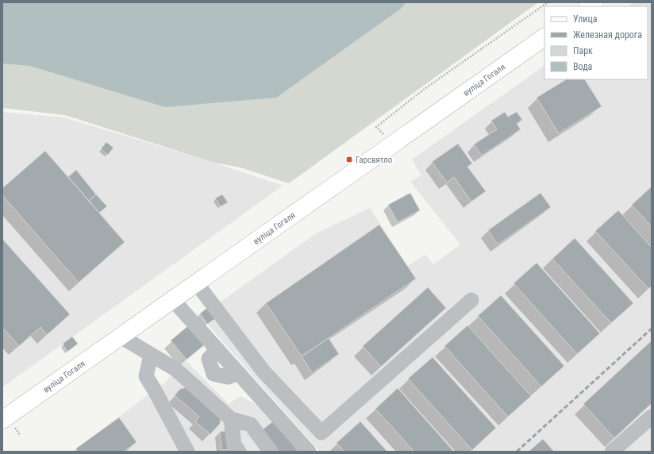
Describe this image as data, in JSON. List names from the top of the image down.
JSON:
{
  "streets": {
    "main road": ["вуліца Гогаля"]
  },
  "places": {
    "transit": ["Гарсвятло"]
  },
  "legend": [
    "Улица",
    "Железная дорога",
    "Парк",
    "Вода"
  ]
}
